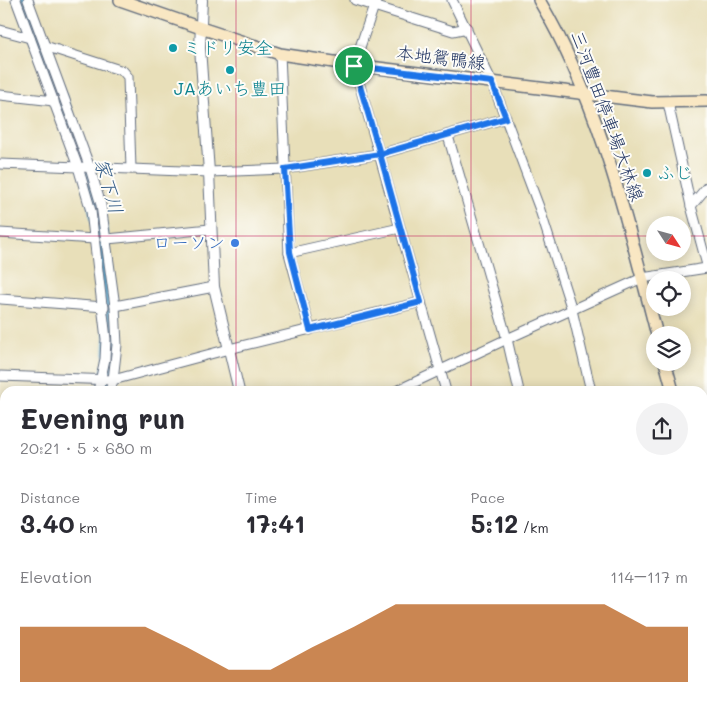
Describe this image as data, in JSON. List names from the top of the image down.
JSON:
{
  "streets": {
    "main road": ["本地鴛鴨線", "三河豊田停車場大林線"]
  },
  "crossings": [
    ["本地鴛鴨線", "三河豊田停車場大林線"]
  ],
  "water": ["家下川"],
  "places": [
    "ミドリ安全",
    "JAあいち豊田",
    "ふじ",
    "ローソン"
  ],
  "north": "bottom right",
  "page": {
    "heading": ["Evening run", "20:21 · 5 × 680 m"],
    "stats": [
      ["Distance", "3.40 km"],
      ["Time", "17:41"],
      ["Pace", "5:12 /km"]
    ],
    "chart": ["Elevation", "114–117 m"]
  }
}
